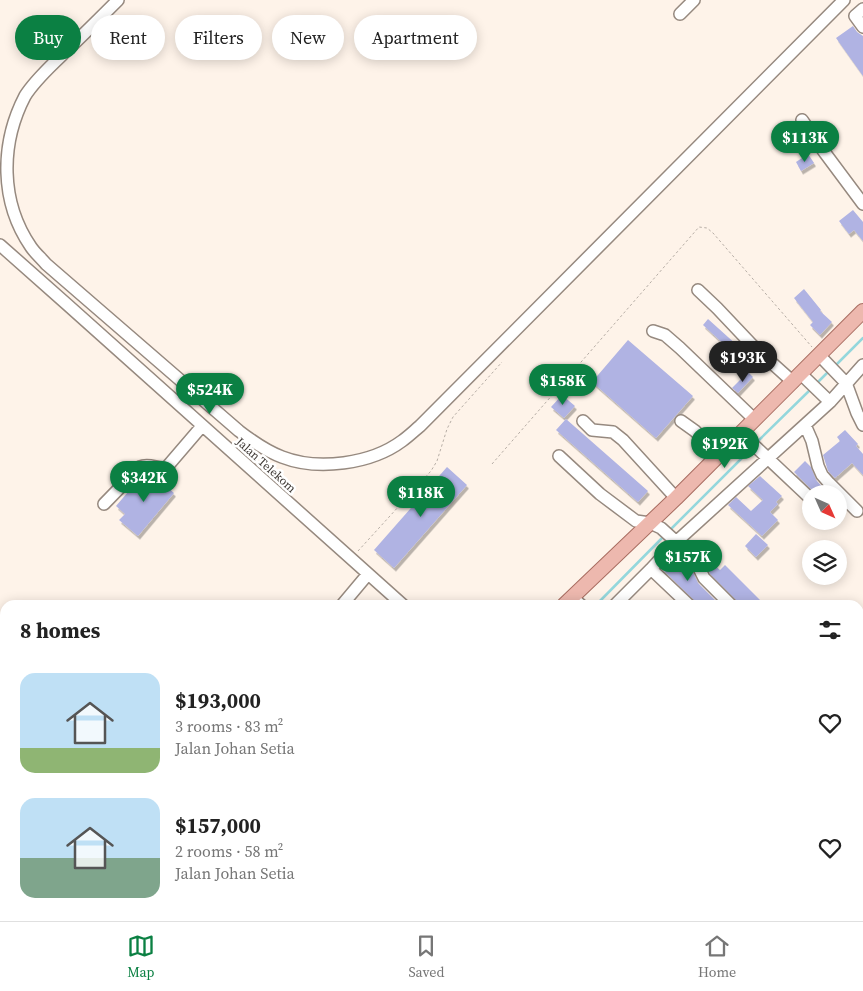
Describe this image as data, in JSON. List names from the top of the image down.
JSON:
{
  "streets": {
    "street": ["Jalan Telekom"]
  },
  "north": "bottom right",
  "page": {
    "chip": [
      "Buy",
      "Rent",
      "Filters",
      "New",
      "Apartment"
    ],
    "price": [
      "$113K",
      "$193K",
      "$158K",
      "$524K",
      "$192K",
      "$342K",
      "$118K",
      "$157K"
    ],
    "heading": "8 homes",
    "list": [
      {
        "name": "$193,000",
        "note": "3 rooms · 83 m² · Jalan Johan Setia"
      },
      {
        "name": "$157,000",
        "note": "2 rooms · 58 m² · Jalan Johan Setia"
      }
    ],
    "tabs": ["Map", "Saved", "Home"]
  }
}
